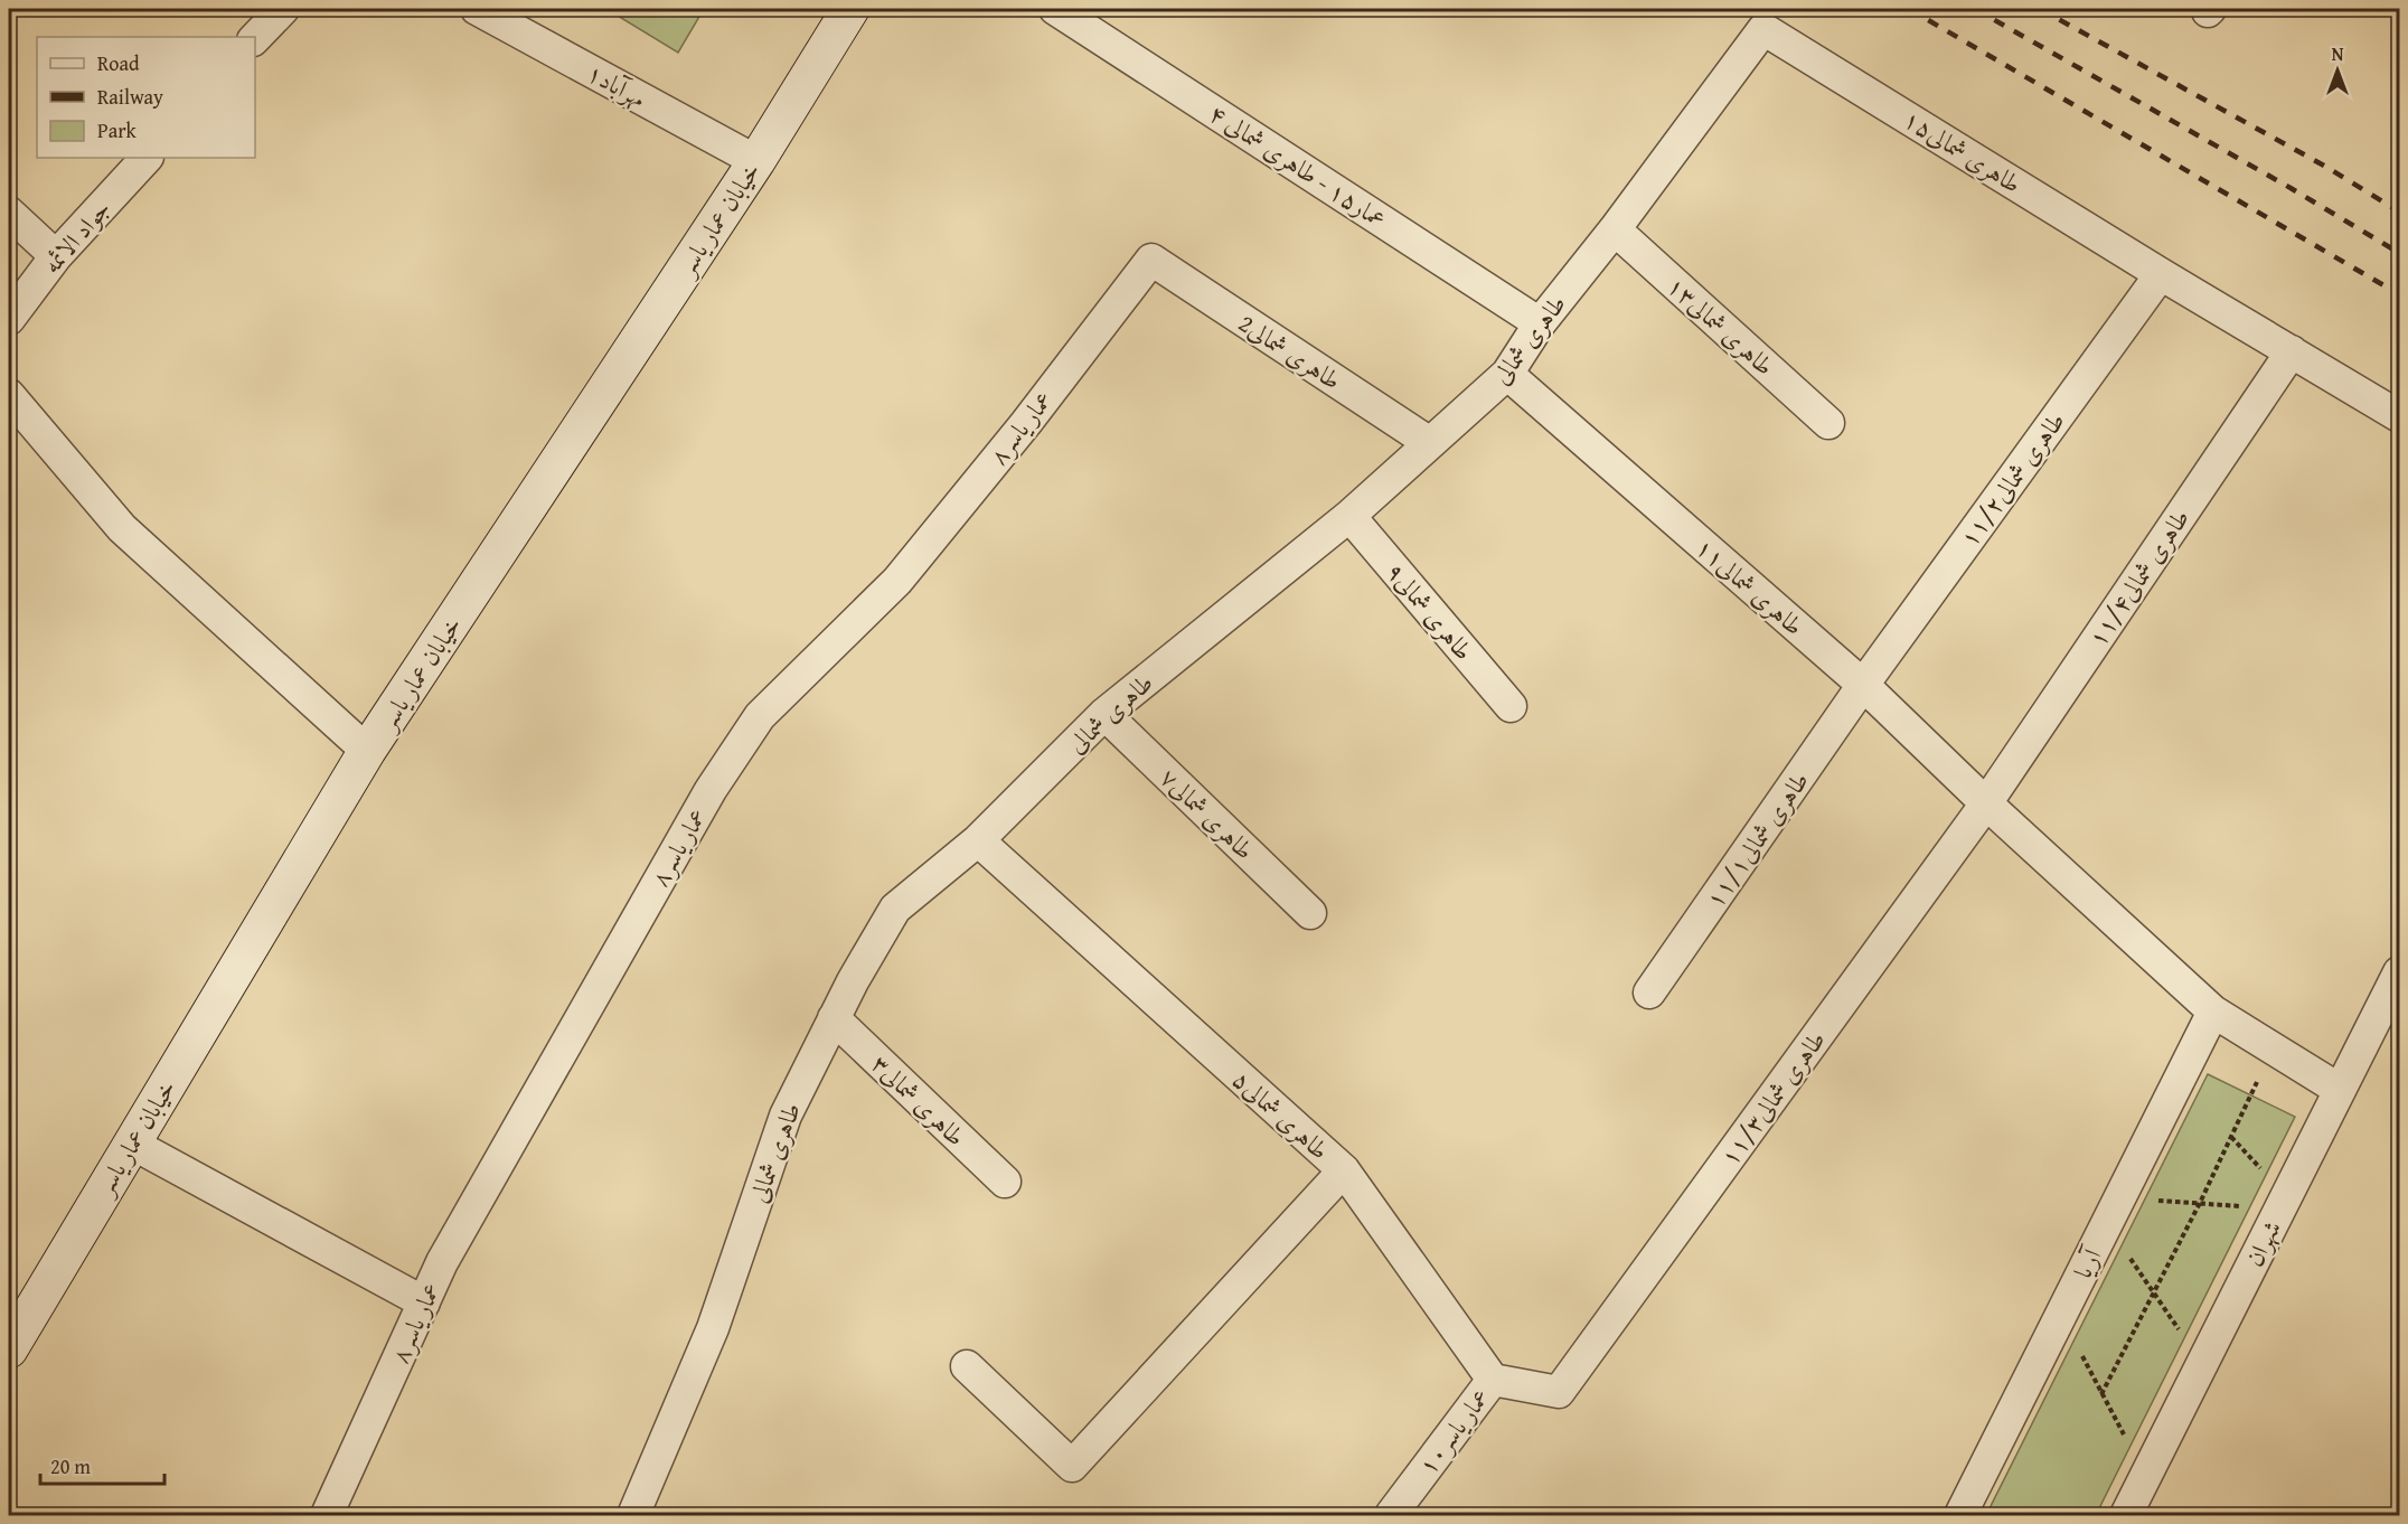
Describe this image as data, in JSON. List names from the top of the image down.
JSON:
{
  "streets": {
    "street": [
      "مهرآباد۱",
      "طاهری شمالی۱۵",
      "عمار۱۵ - طاهری شمالی ۴",
      "خیابان عمار یاسر",
      "جواد الائمه",
      "طاهری شمالی۱۳",
      "طاهری شمالی",
      "طاهری شمالی2",
      "عمار یاسر۸",
      "طاهری شمالی۱۱/۲",
      "طاهری شمالی۱۱/۴",
      "طاهری شمالی۱۱",
      "طاهری شمالی۹",
      "طاهری شمالی۷",
      "طاهری شمالی۱۱/۱",
      "طاهری شمالی۱۱/۳",
      "طاهری شمالی۳",
      "طاهری شمالی۵",
      "شهران",
      "آریا",
      "عمار یاسر۱۰"
    ]
  },
  "crossings": [
    ["مهرآباد۱", "خیابان عمار یاسر"],
    ["طاهری شمالی۱۵", "طاهری شمالی"],
    ["طاهری شمالی۱۵", "طاهری شمالی۱۱/۲"],
    ["طاهری شمالی۱۵", "طاهری شمالی۱۱/۴"],
    ["عمار۱۵ - طاهری شمالی ۴", "طاهری شمالی"],
    ["طاهری شمالی۱۳", "طاهری شمالی"],
    ["طاهری شمالی", "طاهری شمالی2"],
    ["طاهری شمالی", "طاهری شمالی۱۱"],
    ["طاهری شمالی", "طاهری شمالی۹"],
    ["طاهری شمالی", "طاهری شمالی۷"],
    ["طاهری شمالی", "طاهری شمالی۳"],
    ["طاهری شمالی", "طاهری شمالی۵"],
    ["طاهری شمالی2", "عمار یاسر۸"],
    ["طاهری شمالی۱۱/۲", "طاهری شمالی۱۱"],
    ["طاهری شمالی۱۱/۲", "طاهری شمالی۱۱/۱"],
    ["طاهری شمالی۱۱/۴", "طاهری شمالی۱۱"],
    ["طاهری شمالی۱۱/۴", "طاهری شمالی۱۱/۳"],
    ["طاهری شمالی۱۱", "طاهری شمالی۱۱/۱"],
    ["طاهری شمالی۱۱", "طاهری شمالی۱۱/۳"],
    ["طاهری شمالی۱۱", "شهران"],
    ["طاهری شمالی۱۱", "آریا"],
    ["طاهری شمالی۱۱/۳", "طاهری شمالی۵"],
    ["طاهری شمالی۱۱/۳", "عمار یاسر۱۰"],
    ["طاهری شمالی۵", "عمار یاسر۱۰"]
  ],
  "legend": ["Road", "Railway", "Park"],
  "scale_bar": "20 m",
  "north": "top"
}
